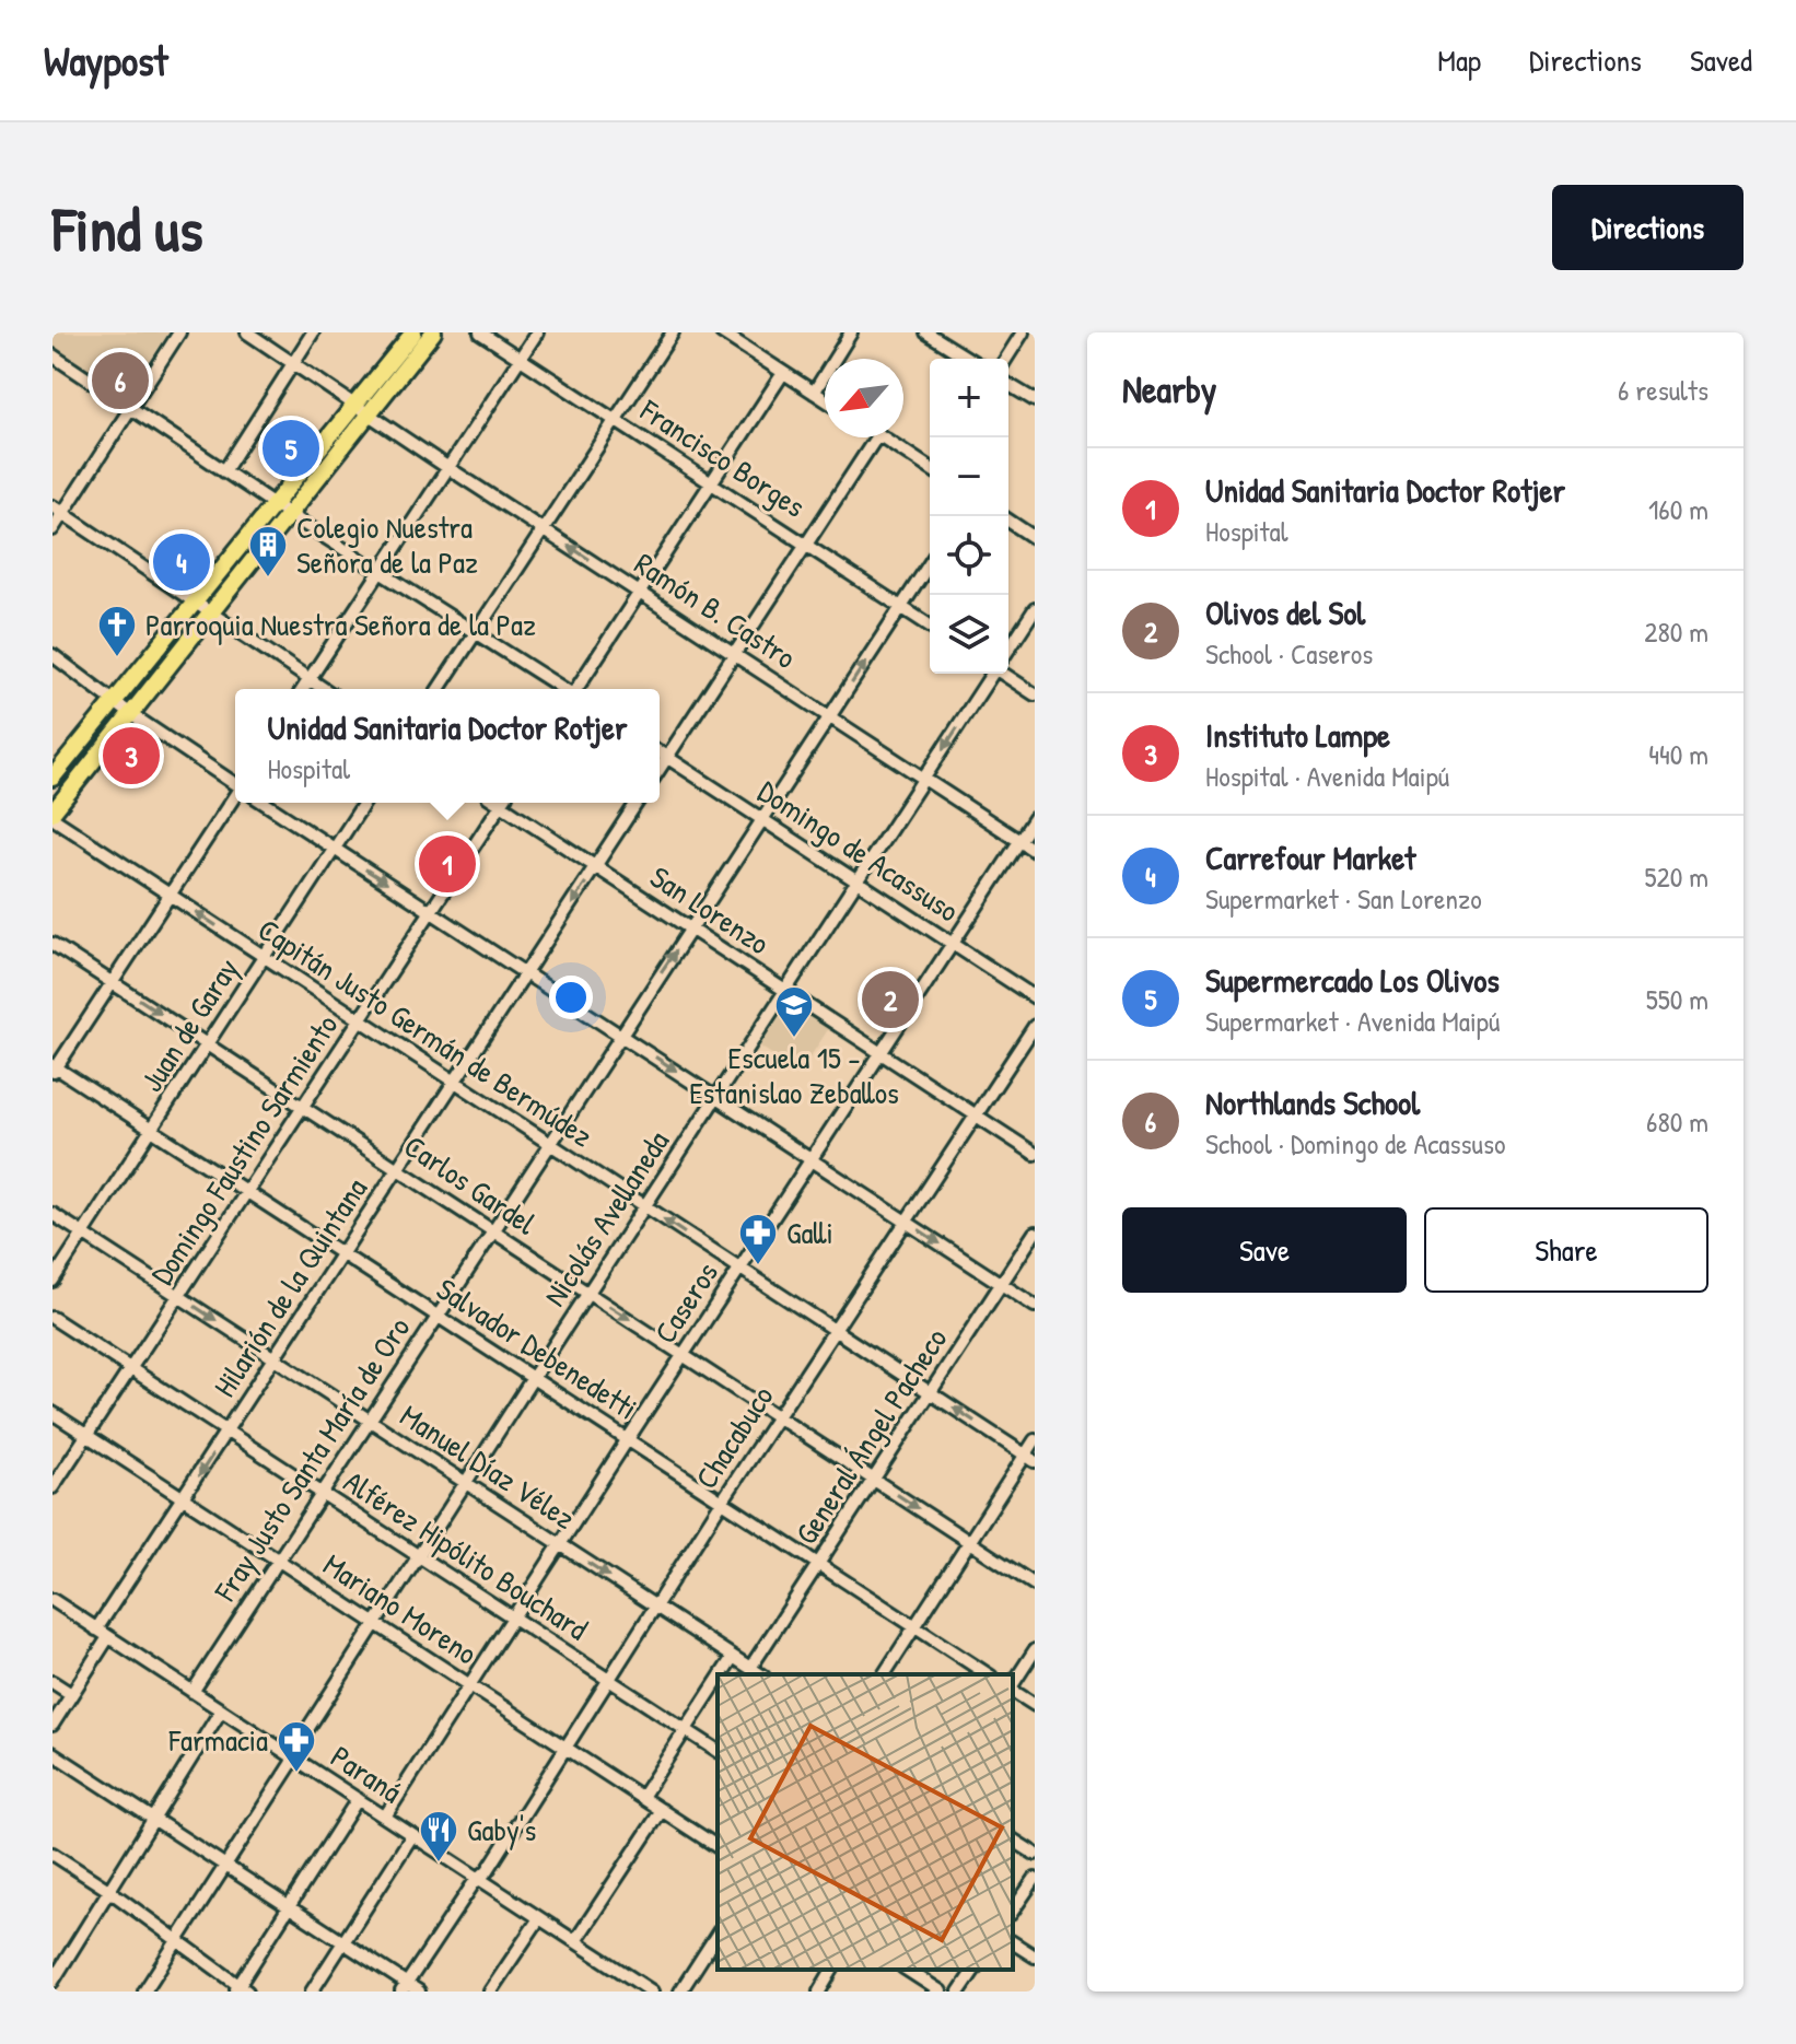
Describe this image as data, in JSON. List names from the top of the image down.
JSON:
{
  "streets": {
    "street": [
      "Francisco Borges",
      "Ramón B. Castro",
      "Domingo de Acassuso",
      "San Lorenzo",
      "Juan de Garay",
      "Capitán Justo Germán de Bermúdez",
      "Domingo Faustino Sarmiento",
      "Carlos Gardel",
      "Nicolás Avellaneda",
      "Hilarión de la Quintana",
      "Caseros",
      "Salvador Debenedetti",
      "General Ángel Pacheco",
      "Chacabuco",
      "Fray Justo Santa María de Oro",
      "Manuel Díaz Vélez",
      "Alférez Hipólito Bouchard",
      "Mariano Moreno",
      "Paraná"
    ]
  },
  "crossings": [
    ["Francisco Borges", "Fray Justo Santa María de Oro"],
    ["Ramón B. Castro", "Nicolás Avellaneda"],
    ["Ramón B. Castro", "Caseros"],
    ["Ramón B. Castro", "Fray Justo Santa María de Oro"],
    ["Domingo de Acassuso", "Nicolás Avellaneda"],
    ["Domingo de Acassuso", "Caseros"],
    ["Domingo de Acassuso", "Fray Justo Santa María de Oro"],
    ["San Lorenzo", "Nicolás Avellaneda"],
    ["San Lorenzo", "Hilarión de la Quintana"],
    ["San Lorenzo", "Caseros"],
    ["San Lorenzo", "Chacabuco"],
    ["San Lorenzo", "Fray Justo Santa María de Oro"],
    ["Juan de Garay", "Capitán Justo Germán de Bermúdez"],
    ["Juan de Garay", "Carlos Gardel"],
    ["Juan de Garay", "Salvador Debenedetti"],
    ["Juan de Garay", "Manuel Díaz Vélez"],
    ["Capitán Justo Germán de Bermúdez", "Domingo Faustino Sarmiento"],
    ["Capitán Justo Germán de Bermúdez", "Nicolás Avellaneda"],
    ["Capitán Justo Germán de Bermúdez", "Hilarión de la Quintana"],
    ["Capitán Justo Germán de Bermúdez", "Caseros"],
    ["Capitán Justo Germán de Bermúdez", "General Ángel Pacheco"],
    ["Capitán Justo Germán de Bermúdez", "Chacabuco"],
    ["Capitán Justo Germán de Bermúdez", "Fray Justo Santa María de Oro"],
    ["Domingo Faustino Sarmiento", "Carlos Gardel"],
    ["Domingo Faustino Sarmiento", "Salvador Debenedetti"],
    ["Domingo Faustino Sarmiento", "Manuel Díaz Vélez"],
    ["Domingo Faustino Sarmiento", "Alférez Hipólito Bouchard"],
    ["Domingo Faustino Sarmiento", "Mariano Moreno"],
    ["Carlos Gardel", "Nicolás Avellaneda"],
    ["Carlos Gardel", "Hilarión de la Quintana"],
    ["Carlos Gardel", "Caseros"],
    ["Carlos Gardel", "General Ángel Pacheco"],
    ["Carlos Gardel", "Chacabuco"],
    ["Carlos Gardel", "Fray Justo Santa María de Oro"],
    ["Nicolás Avellaneda", "Salvador Debenedetti"],
    ["Nicolás Avellaneda", "Manuel Díaz Vélez"],
    ["Nicolás Avellaneda", "Alférez Hipólito Bouchard"],
    ["Nicolás Avellaneda", "Mariano Moreno"],
    ["Nicolás Avellaneda", "Paraná"],
    ["Hilarión de la Quintana", "Salvador Debenedetti"],
    ["Hilarión de la Quintana", "Manuel Díaz Vélez"],
    ["Hilarión de la Quintana", "Alférez Hipólito Bouchard"],
    ["Hilarión de la Quintana", "Mariano Moreno"],
    ["Hilarión de la Quintana", "Paraná"],
    ["Caseros", "Salvador Debenedetti"],
    ["Caseros", "Manuel Díaz Vélez"],
    ["Caseros", "Alférez Hipólito Bouchard"],
    ["Caseros", "Mariano Moreno"],
    ["Caseros", "Paraná"],
    ["Salvador Debenedetti", "General Ángel Pacheco"],
    ["Salvador Debenedetti", "Chacabuco"],
    ["Salvador Debenedetti", "Fray Justo Santa María de Oro"],
    ["General Ángel Pacheco", "Manuel Díaz Vélez"],
    ["Chacabuco", "Manuel Díaz Vélez"],
    ["Chacabuco", "Alférez Hipólito Bouchard"],
    ["Chacabuco", "Mariano Moreno"],
    ["Chacabuco", "Paraná"],
    ["Fray Justo Santa María de Oro", "Manuel Díaz Vélez"],
    ["Fray Justo Santa María de Oro", "Alférez Hipólito Bouchard"],
    ["Fray Justo Santa María de Oro", "Mariano Moreno"],
    ["Fray Justo Santa María de Oro", "Paraná"]
  ],
  "places": {
    "building": ["Colegio Nuestra Señora de la Paz"],
    "church": ["Parroquia Nuestra Señora de la Paz"],
    "school or university": ["Escuela 15 - Estanislao Zeballos"],
    "pharmacy": ["Galli", "Farmacia"],
    "restaurant": ["Gaby's"]
  },
  "north": "bottom left",
  "page": {
    "header": "Waypost",
    "nav": ["Map", "Directions", "Saved"],
    "buttons": [
      "Directions",
      ["Save", "Share"]
    ],
    "title": "Find us",
    "heading": ["Nearby", "6 results"],
    "pins": [
      "6",
      "5",
      "4",
      "3",
      "1",
      "2"
    ],
    "map_buttons": ["+", "−"],
    "list": [
      {
        "mark": "1",
        "name": "Unidad Sanitaria Doctor Rotjer",
        "note": "Hospital",
        "value": "160 m"
      },
      {
        "mark": "2",
        "name": "Olivos del Sol",
        "note": "School · Caseros",
        "value": "280 m"
      },
      {
        "mark": "3",
        "name": "Instituto Lampe",
        "note": "Hospital · Avenida Maipú",
        "value": "440 m"
      },
      {
        "mark": "4",
        "name": "Carrefour Market",
        "note": "Supermarket · San Lorenzo",
        "value": "520 m"
      },
      {
        "mark": "5",
        "name": "Supermercado Los Olivos",
        "note": "Supermarket · Avenida Maipú",
        "value": "550 m"
      },
      {
        "mark": "6",
        "name": "Northlands School",
        "note": "School · Domingo de Acassuso",
        "value": "680 m"
      }
    ],
    "popup": ["Unidad Sanitaria Doctor Rotjer", "Hospital"]
  }
}
